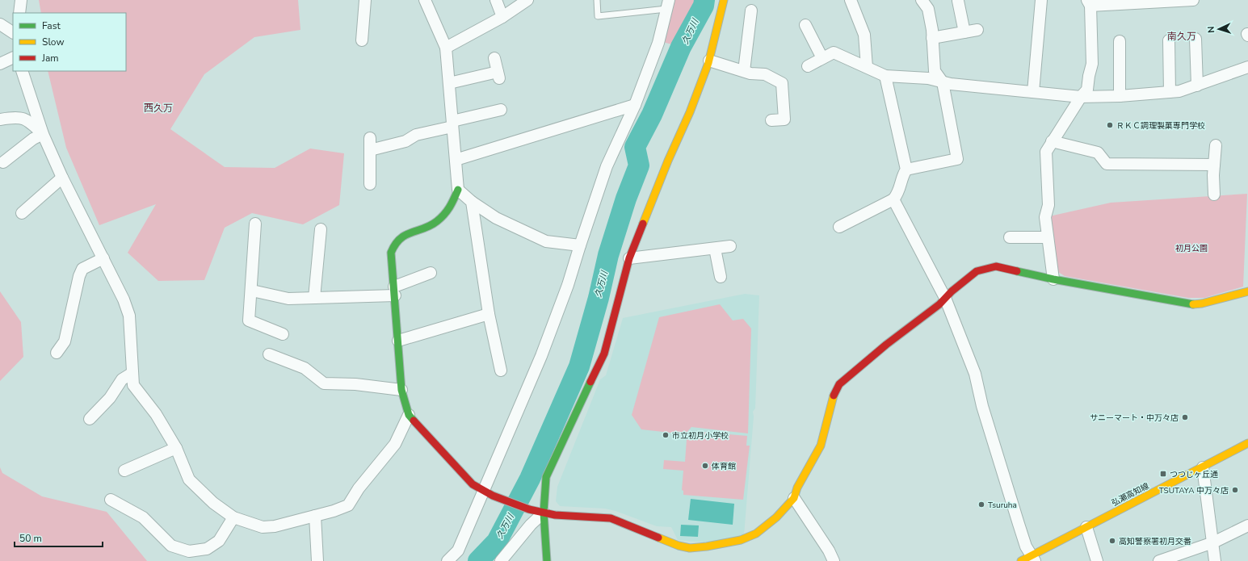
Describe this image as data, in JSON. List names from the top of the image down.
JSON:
{
  "streets": {
    "street": ["弘瀬高知線"]
  },
  "districts": ["南久万", "西久万"],
  "water": ["久万川"],
  "parks": ["初月公園"],
  "places": {
    "other": [
      "ＲＫＣ調理製菓専門学校",
      "サニーマート・中万々店",
      "市立初月小学校",
      "体育館",
      "TSUTAYA 中万々店",
      "Tsuruha",
      "高知警察署初月交番"
    ],
    "transit": ["つつじヶ丘通"]
  },
  "legend": ["Fast", "Slow", "Jam"],
  "scale_bar": "50 m",
  "north": "left"
}
